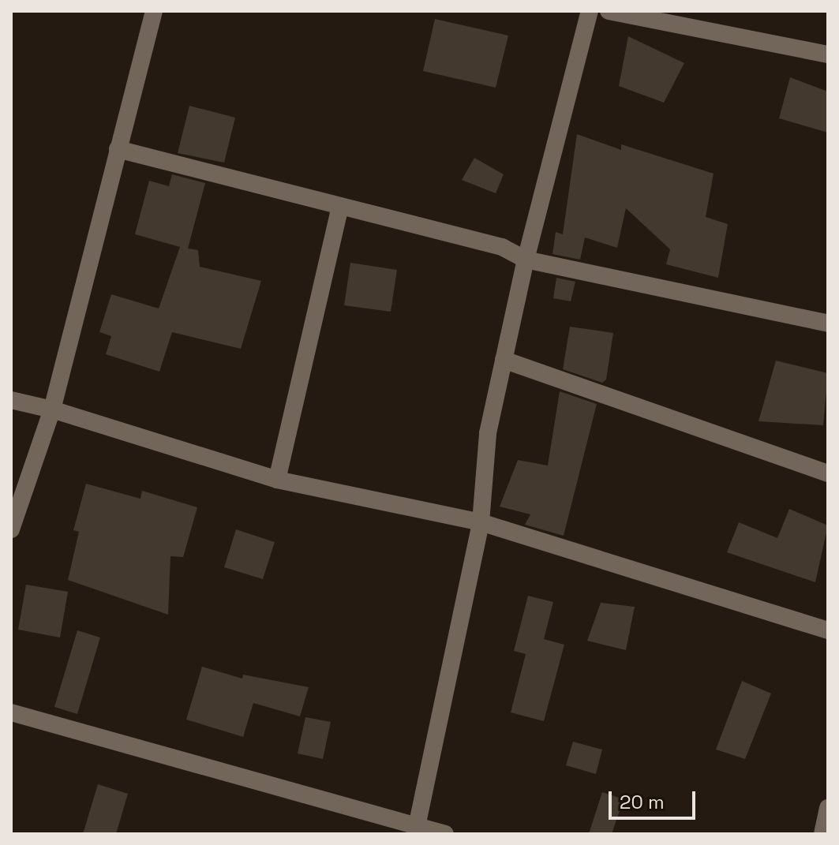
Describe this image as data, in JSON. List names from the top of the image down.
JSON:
{
  "scale_bar": "20 m"
}
